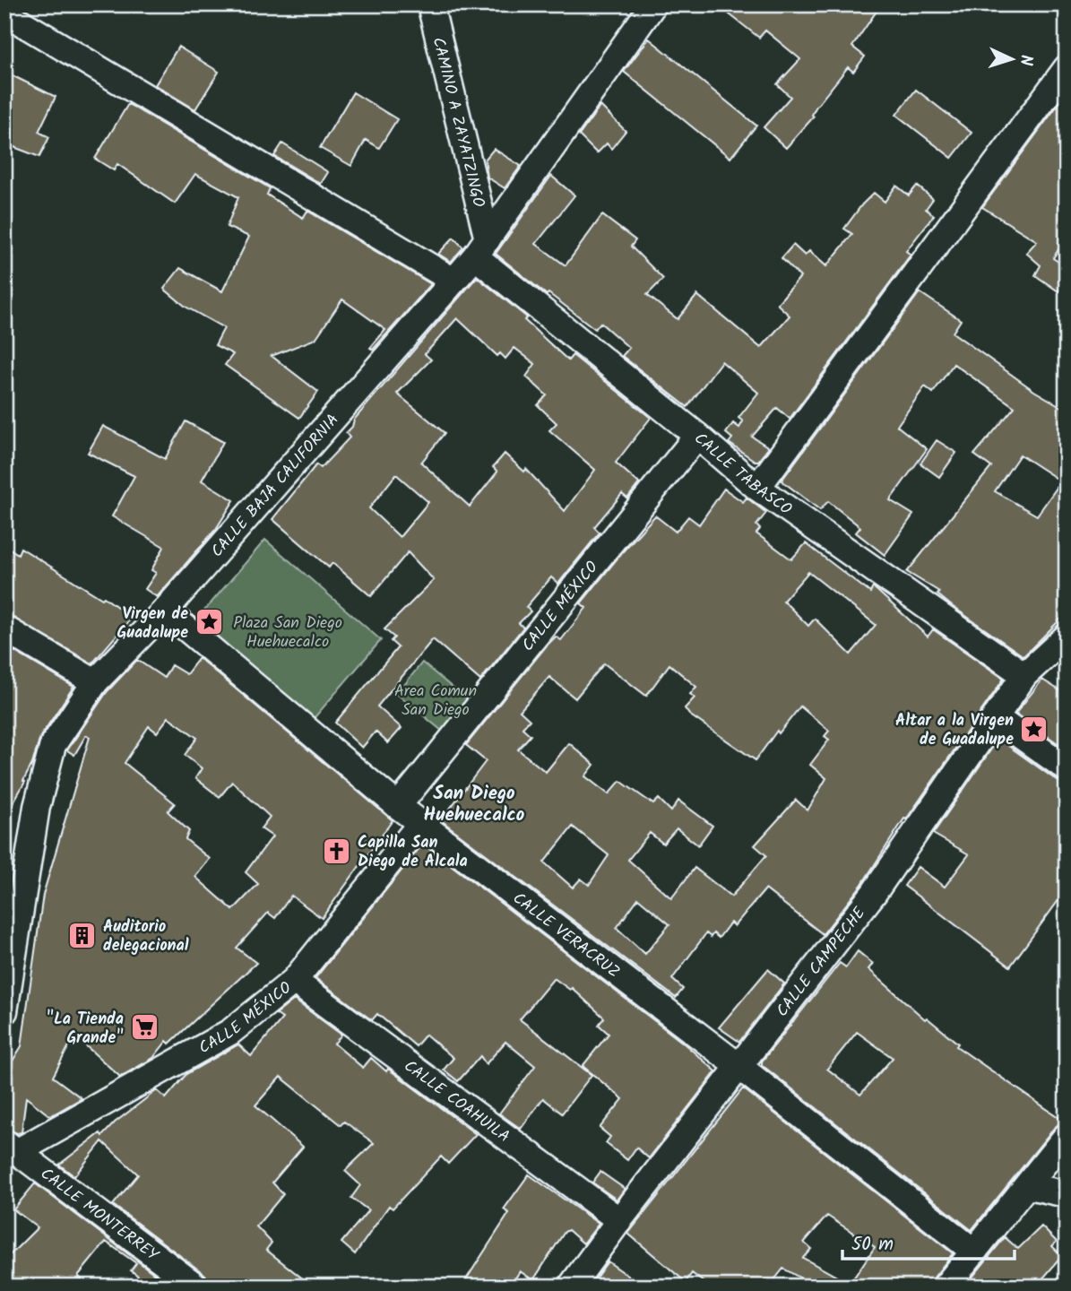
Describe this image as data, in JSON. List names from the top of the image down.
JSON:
{
  "streets": {
    "street": [
      "CAMINO A ZAYATZINGO",
      "CALLE TABASCO",
      "CALLE BAJA CALIFORNIA",
      "CALLE MÉXICO",
      "CALLE VERACRUZ",
      "CALLE CAMPECHE",
      "CALLE COAHUILA",
      "CALLE MONTERREY"
    ]
  },
  "crossings": [
    ["CAMINO A ZAYATZINGO", "CALLE TABASCO"],
    ["CAMINO A ZAYATZINGO", "CALLE BAJA CALIFORNIA"],
    ["CALLE TABASCO", "CALLE BAJA CALIFORNIA"],
    ["CALLE TABASCO", "CALLE MÉXICO"],
    ["CALLE TABASCO", "CALLE CAMPECHE"],
    ["CALLE BAJA CALIFORNIA", "CALLE VERACRUZ"],
    ["CALLE MÉXICO", "CALLE VERACRUZ"],
    ["CALLE MÉXICO", "CALLE COAHUILA"],
    ["CALLE MÉXICO", "CALLE MONTERREY"],
    ["CALLE VERACRUZ", "CALLE CAMPECHE"],
    ["CALLE CAMPECHE", "CALLE COAHUILA"]
  ],
  "districts": ["San Diego Huehuecalco"],
  "parks": ["Plaza San Diego Huehuecalco", "Area Comun San Diego"],
  "places": {
    "place": ["Virgen de Guadalupe", "Altar a la Virgen de Guadalupe"],
    "church": ["Capilla San Diego de Alcala"],
    "building": ["Auditorio delegacional"],
    "supermarket": ["\"La Tienda Grande\""]
  },
  "scale_bar": "50 m",
  "north": "right"
}
